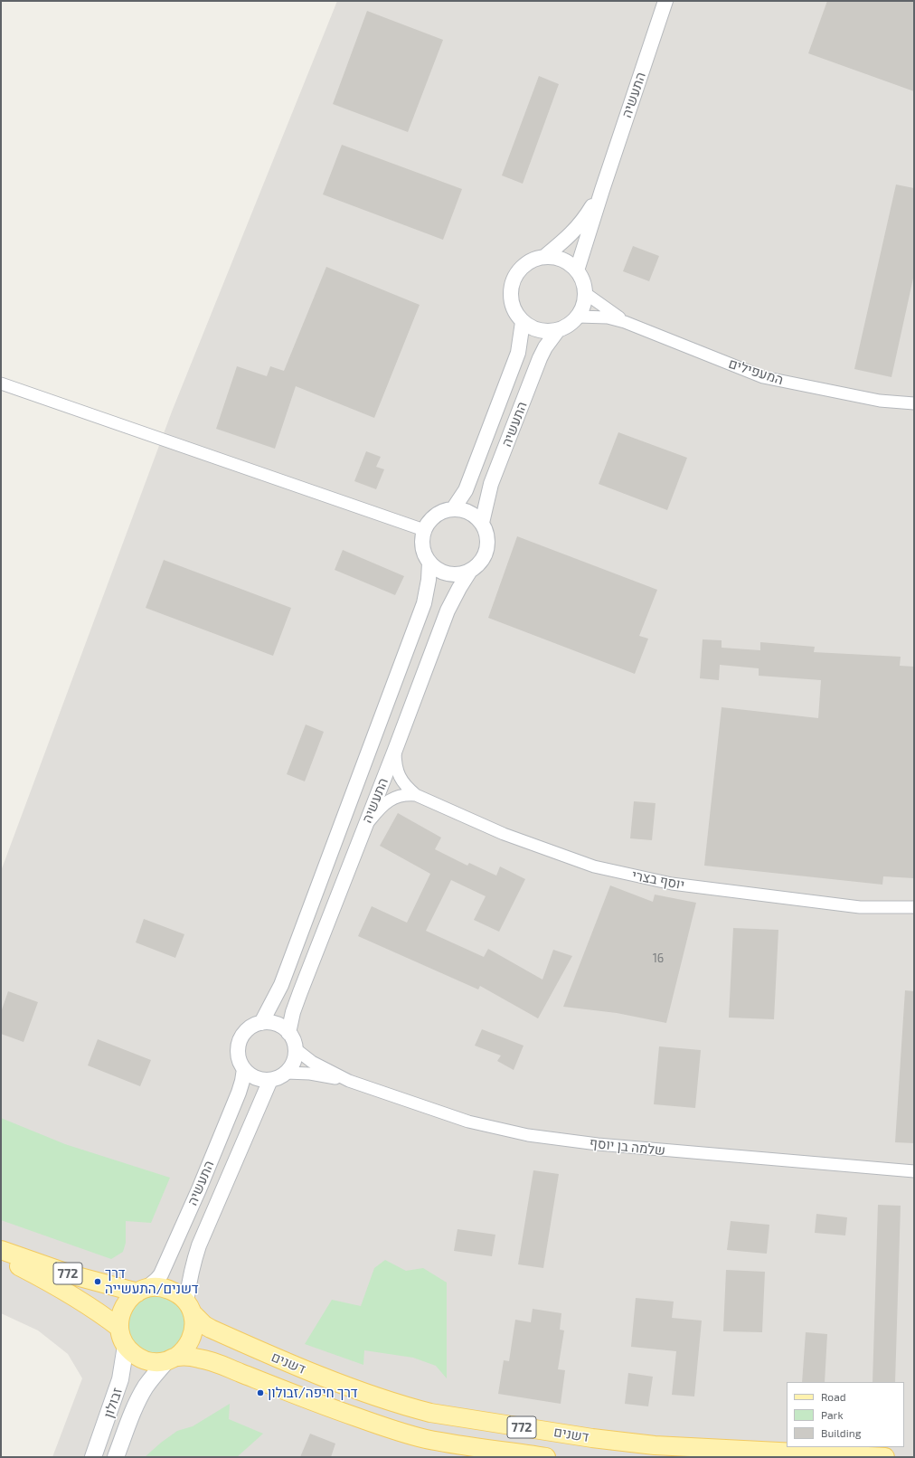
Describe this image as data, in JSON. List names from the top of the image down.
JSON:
{
  "streets": {
    "main road": ["772", "דשנים", "זבולון"],
    "street": [
      "התעשיה",
      "המעפילים",
      "יוסף בצרי",
      "שלמה בן יוסף"
    ]
  },
  "crossings": [
    ["התעשיה", "המעפילים"],
    ["התעשיה", "יוסף בצרי"],
    ["התעשיה", "שלמה בן יוסף"],
    ["התעשיה", "772"],
    ["התעשיה", "דשנים"],
    ["התעשיה", "זבולון"],
    ["772", "דשנים"],
    ["772", "זבולון"],
    ["דשנים", "זבולון"]
  ],
  "places": ["דרך דשנים/התעשייה", "דרך חיפה/זבולון"],
  "house_numbers": ["16"],
  "legend": ["Road", "Park", "Building"]
}
